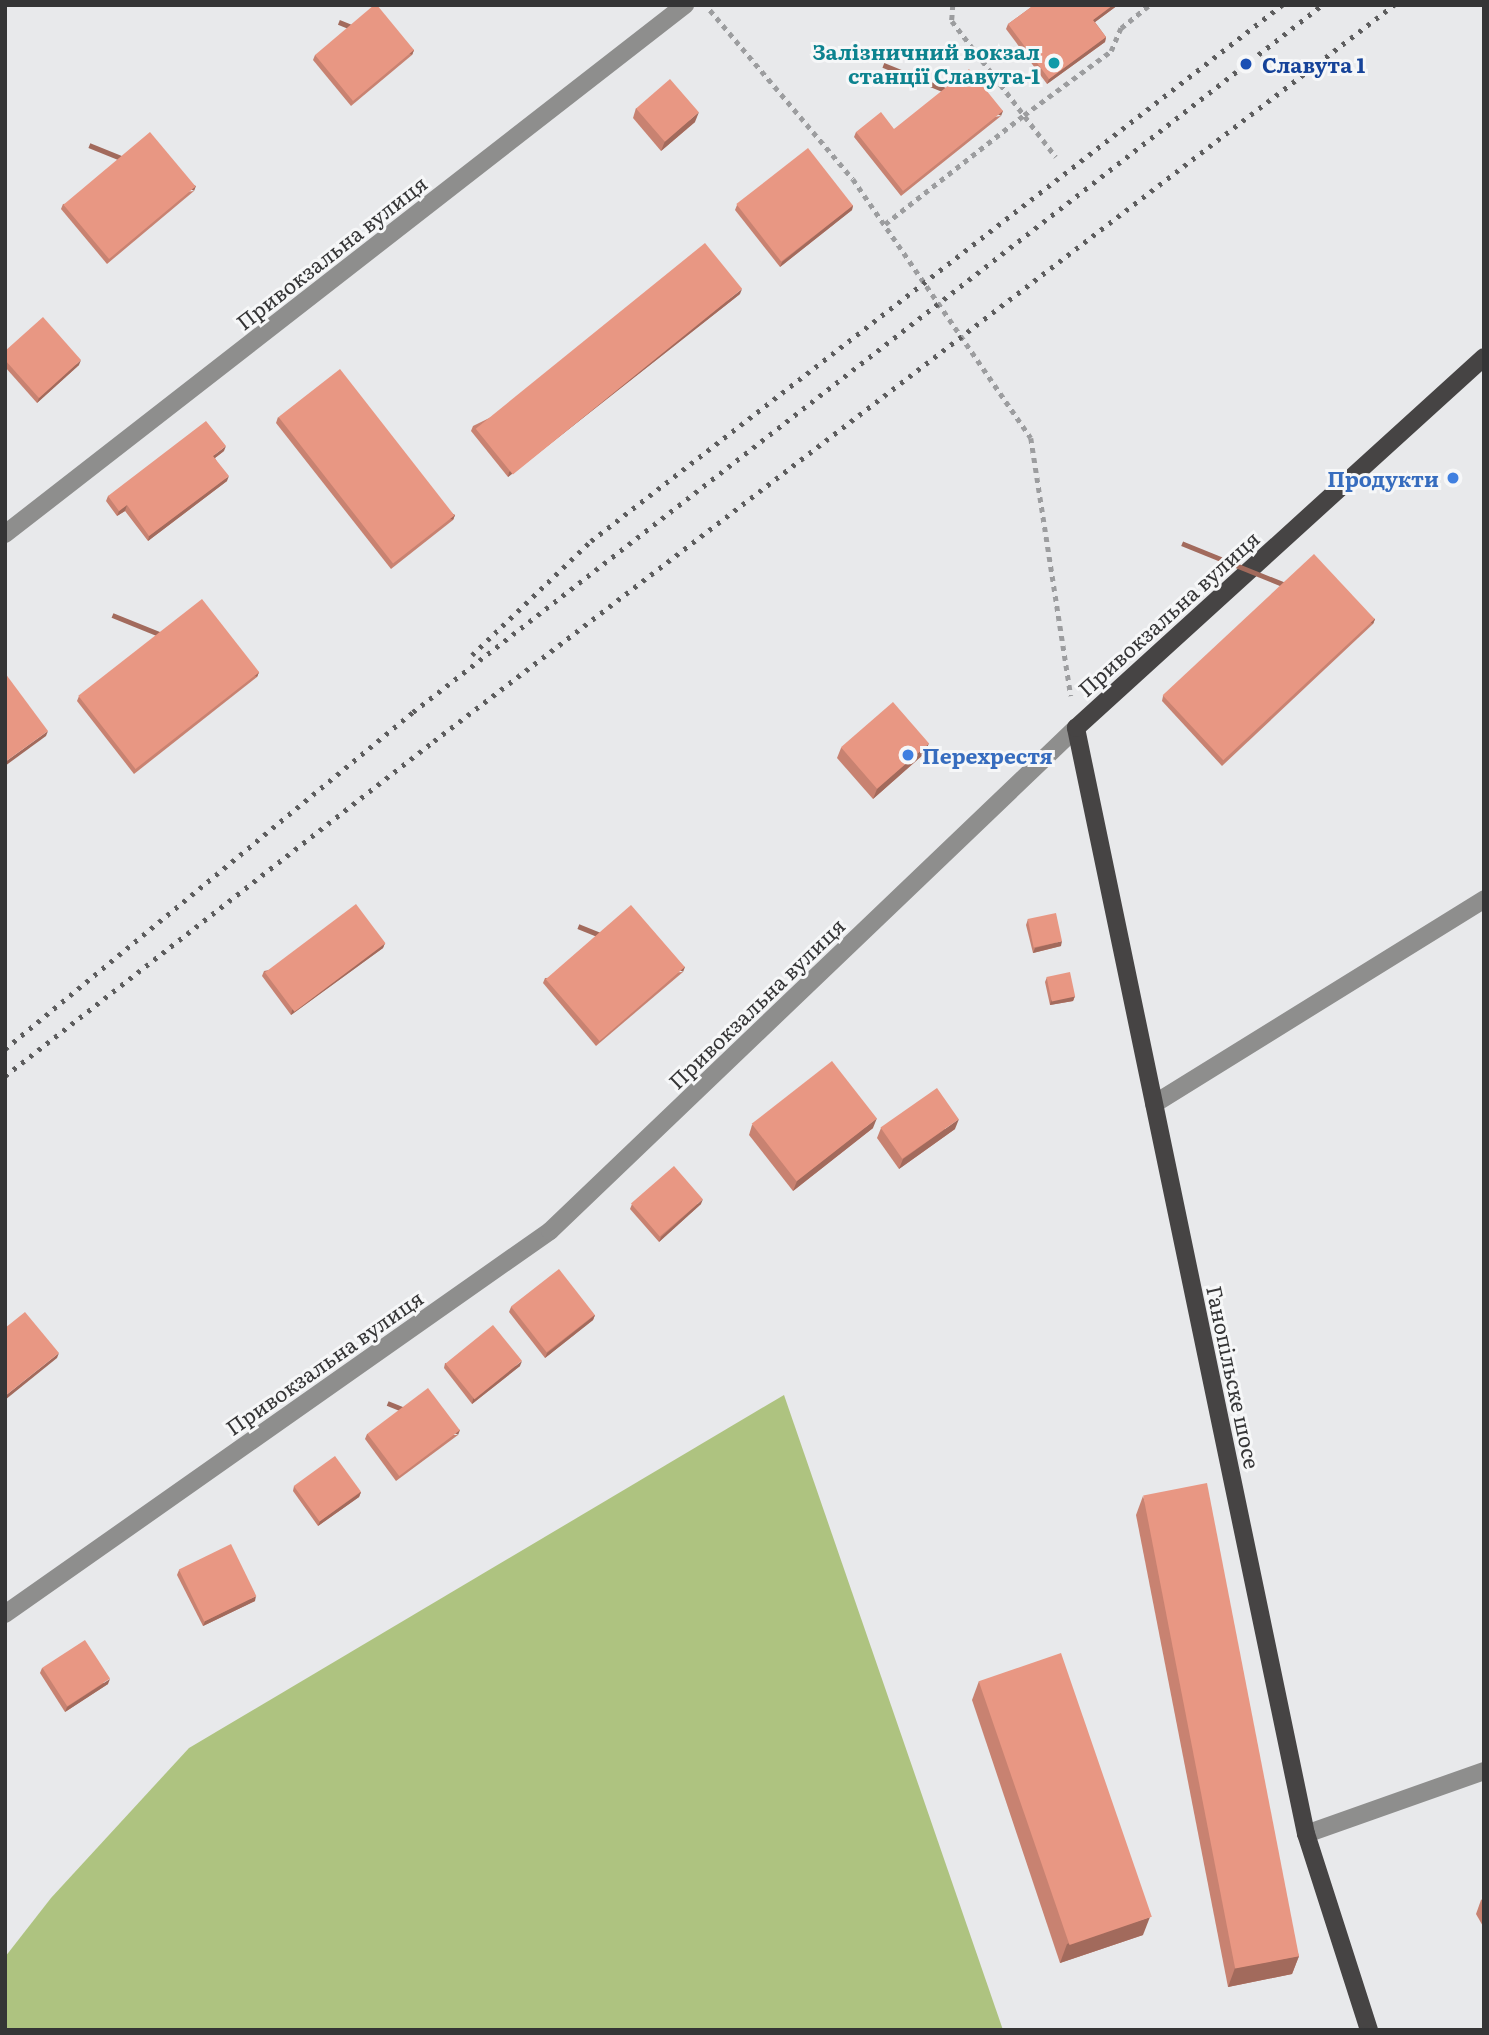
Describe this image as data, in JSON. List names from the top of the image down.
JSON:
{
  "streets": {
    "main road": ["Привокзальна вулиця", "Ганопільске шосе"]
  },
  "crossings": [
    ["Привокзальна вулиця", "Ганопільске шосе"]
  ],
  "places": [
    "Залізничний вокзал станції Славута-1",
    "Славута 1",
    "Продукти",
    "Перехрестя"
  ]
}
